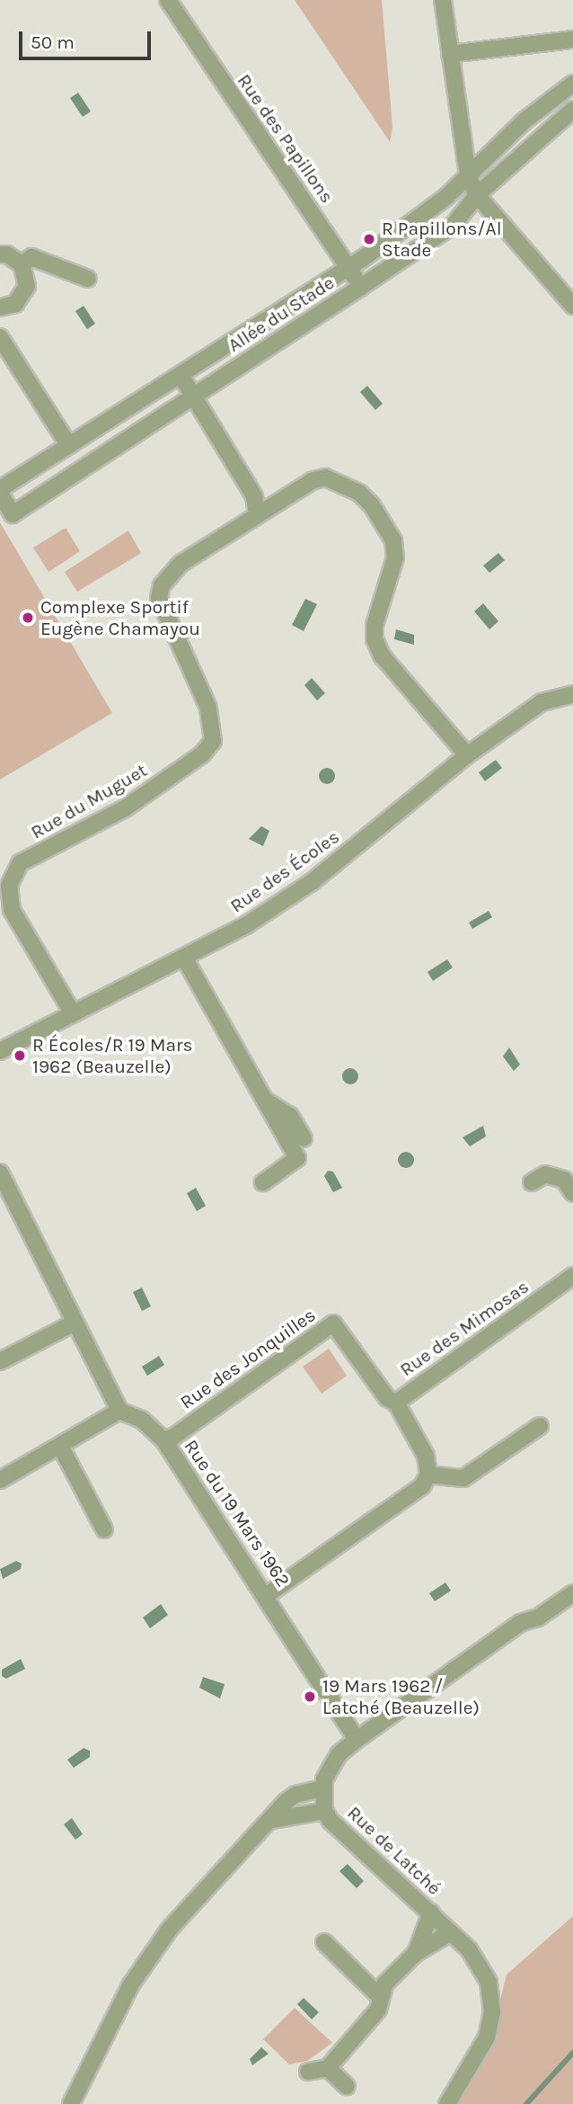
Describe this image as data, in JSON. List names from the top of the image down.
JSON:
{
  "streets": {
    "street": [
      "Rue des Papillons",
      "Allée du Stade",
      "Rue du Muguet",
      "Rue des Écoles",
      "Rue des Mimosas",
      "Rue des Jonquilles",
      "Rue du 19 Mars 1962",
      "Rue de Latché"
    ]
  },
  "crossings": [
    ["Rue des Papillons", "Allée du Stade"],
    ["Rue du Muguet", "Rue des Écoles"],
    ["Rue des Mimosas", "Rue des Jonquilles"],
    ["Rue des Jonquilles", "Rue du 19 Mars 1962"],
    ["Rue du 19 Mars 1962", "Rue de Latché"]
  ],
  "places": [
    "R Papillons/Al Stade",
    "Complexe Sportif Eugène Chamayou",
    "R Écoles/R 19 Mars 1962 (Beauzelle)",
    "19 Mars 1962 / Latché (Beauzelle)"
  ],
  "scale_bar": "50 m"
}
